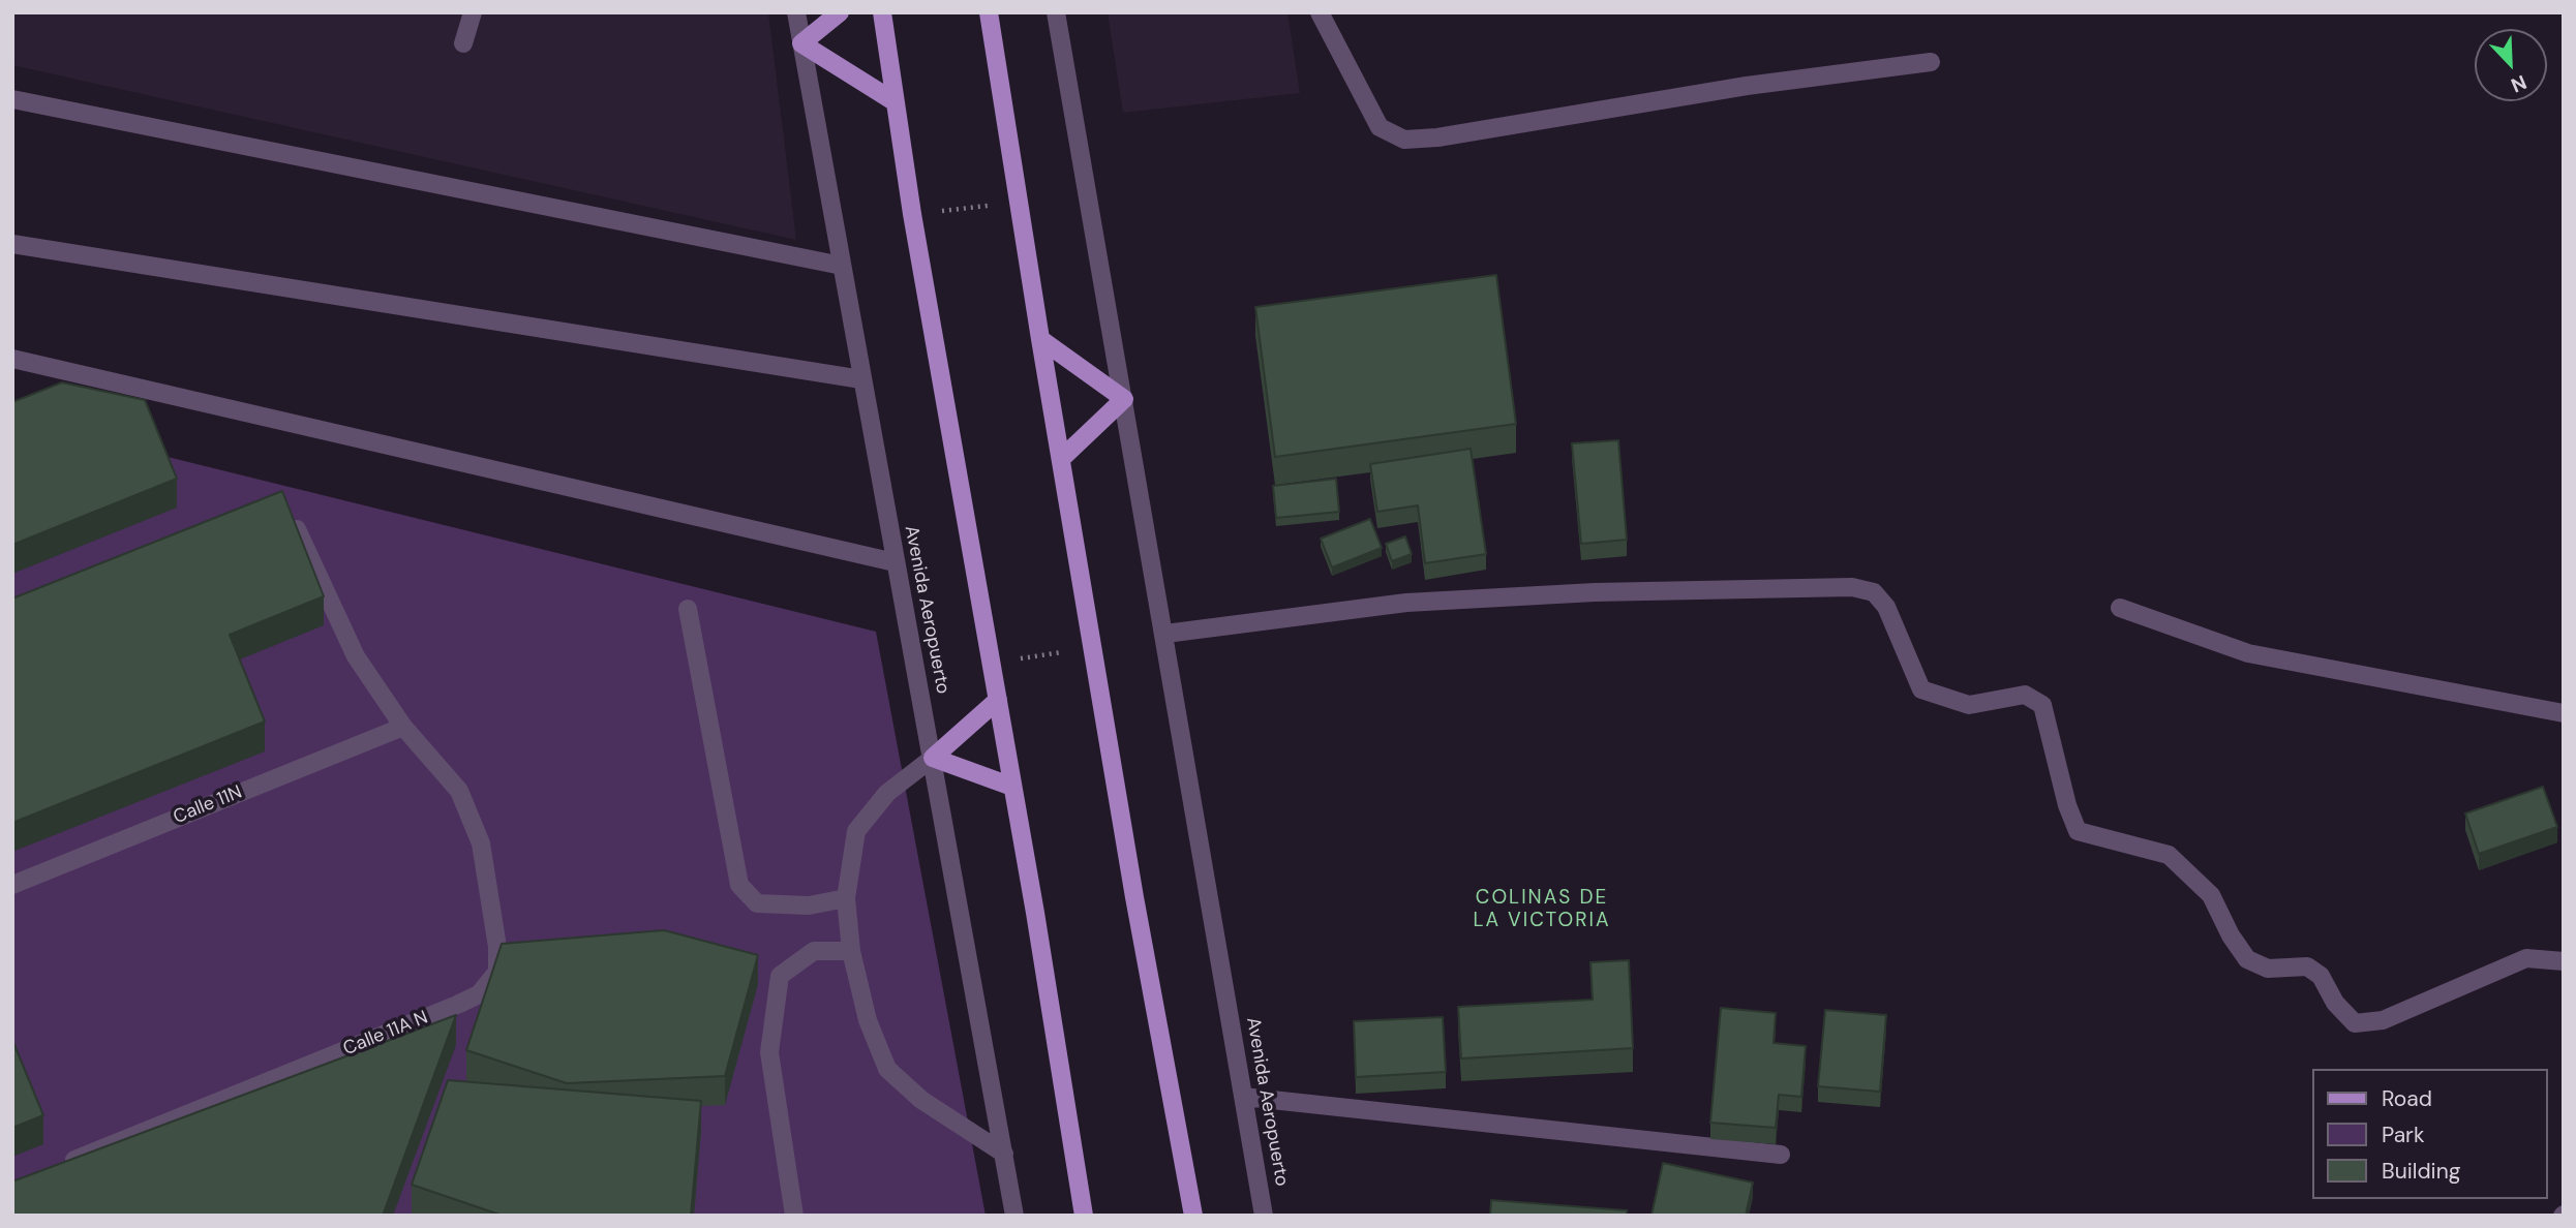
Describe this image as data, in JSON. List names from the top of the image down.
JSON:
{
  "streets": {
    "street": ["Avenida Aeropuerto", "Calle 11N", "Calle 11A N"]
  },
  "crossings": [
    ["Calle 11N", "Calle 11A N"]
  ],
  "districts": ["COLINAS DE LA VICTORIA"],
  "legend": ["Road", "Park", "Building"],
  "north": "bottom right"
}
